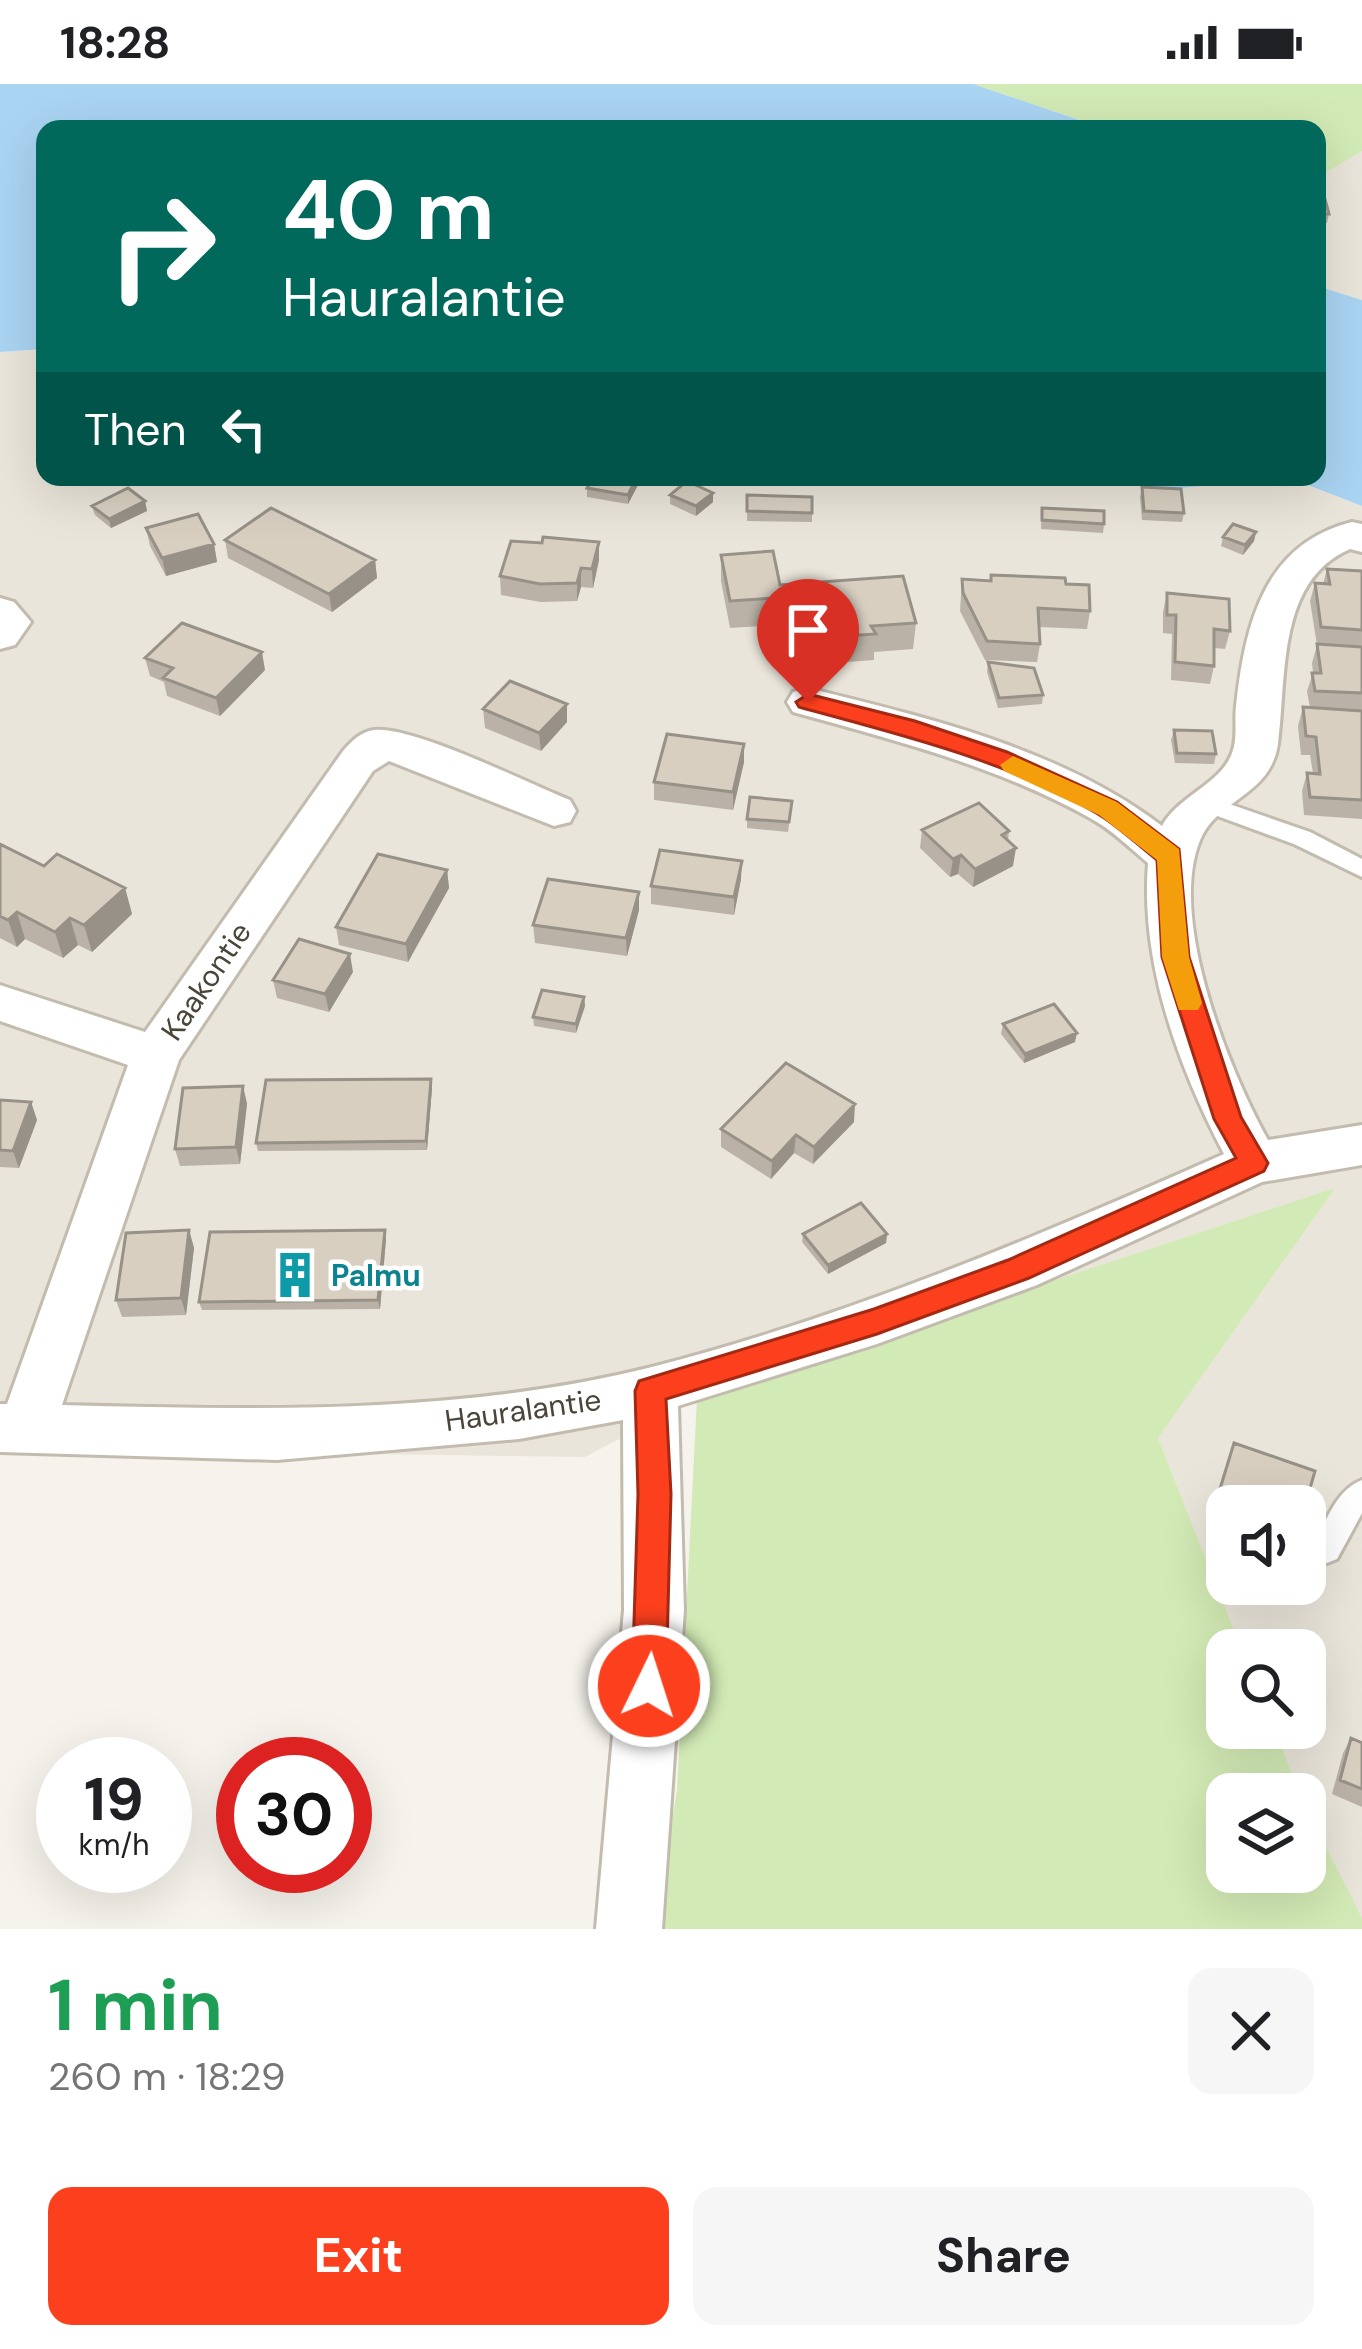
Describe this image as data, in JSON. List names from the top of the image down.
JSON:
{
  "streets": {
    "street": ["Kaakontie", "Hauralantie"]
  },
  "crossings": [
    ["Kaakontie", "Hauralantie"]
  ],
  "places": {
    "building": ["Palmu"]
  },
  "page": {
    "status": "18:28",
    "turn": ["40 m", "Hauralantie"],
    "then": "Then",
    "speed": "19 km/h",
    "limit": "30",
    "heading": ["1 min", "260 m · 18:29"],
    "buttons": ["Exit", "Share"]
  }
}
